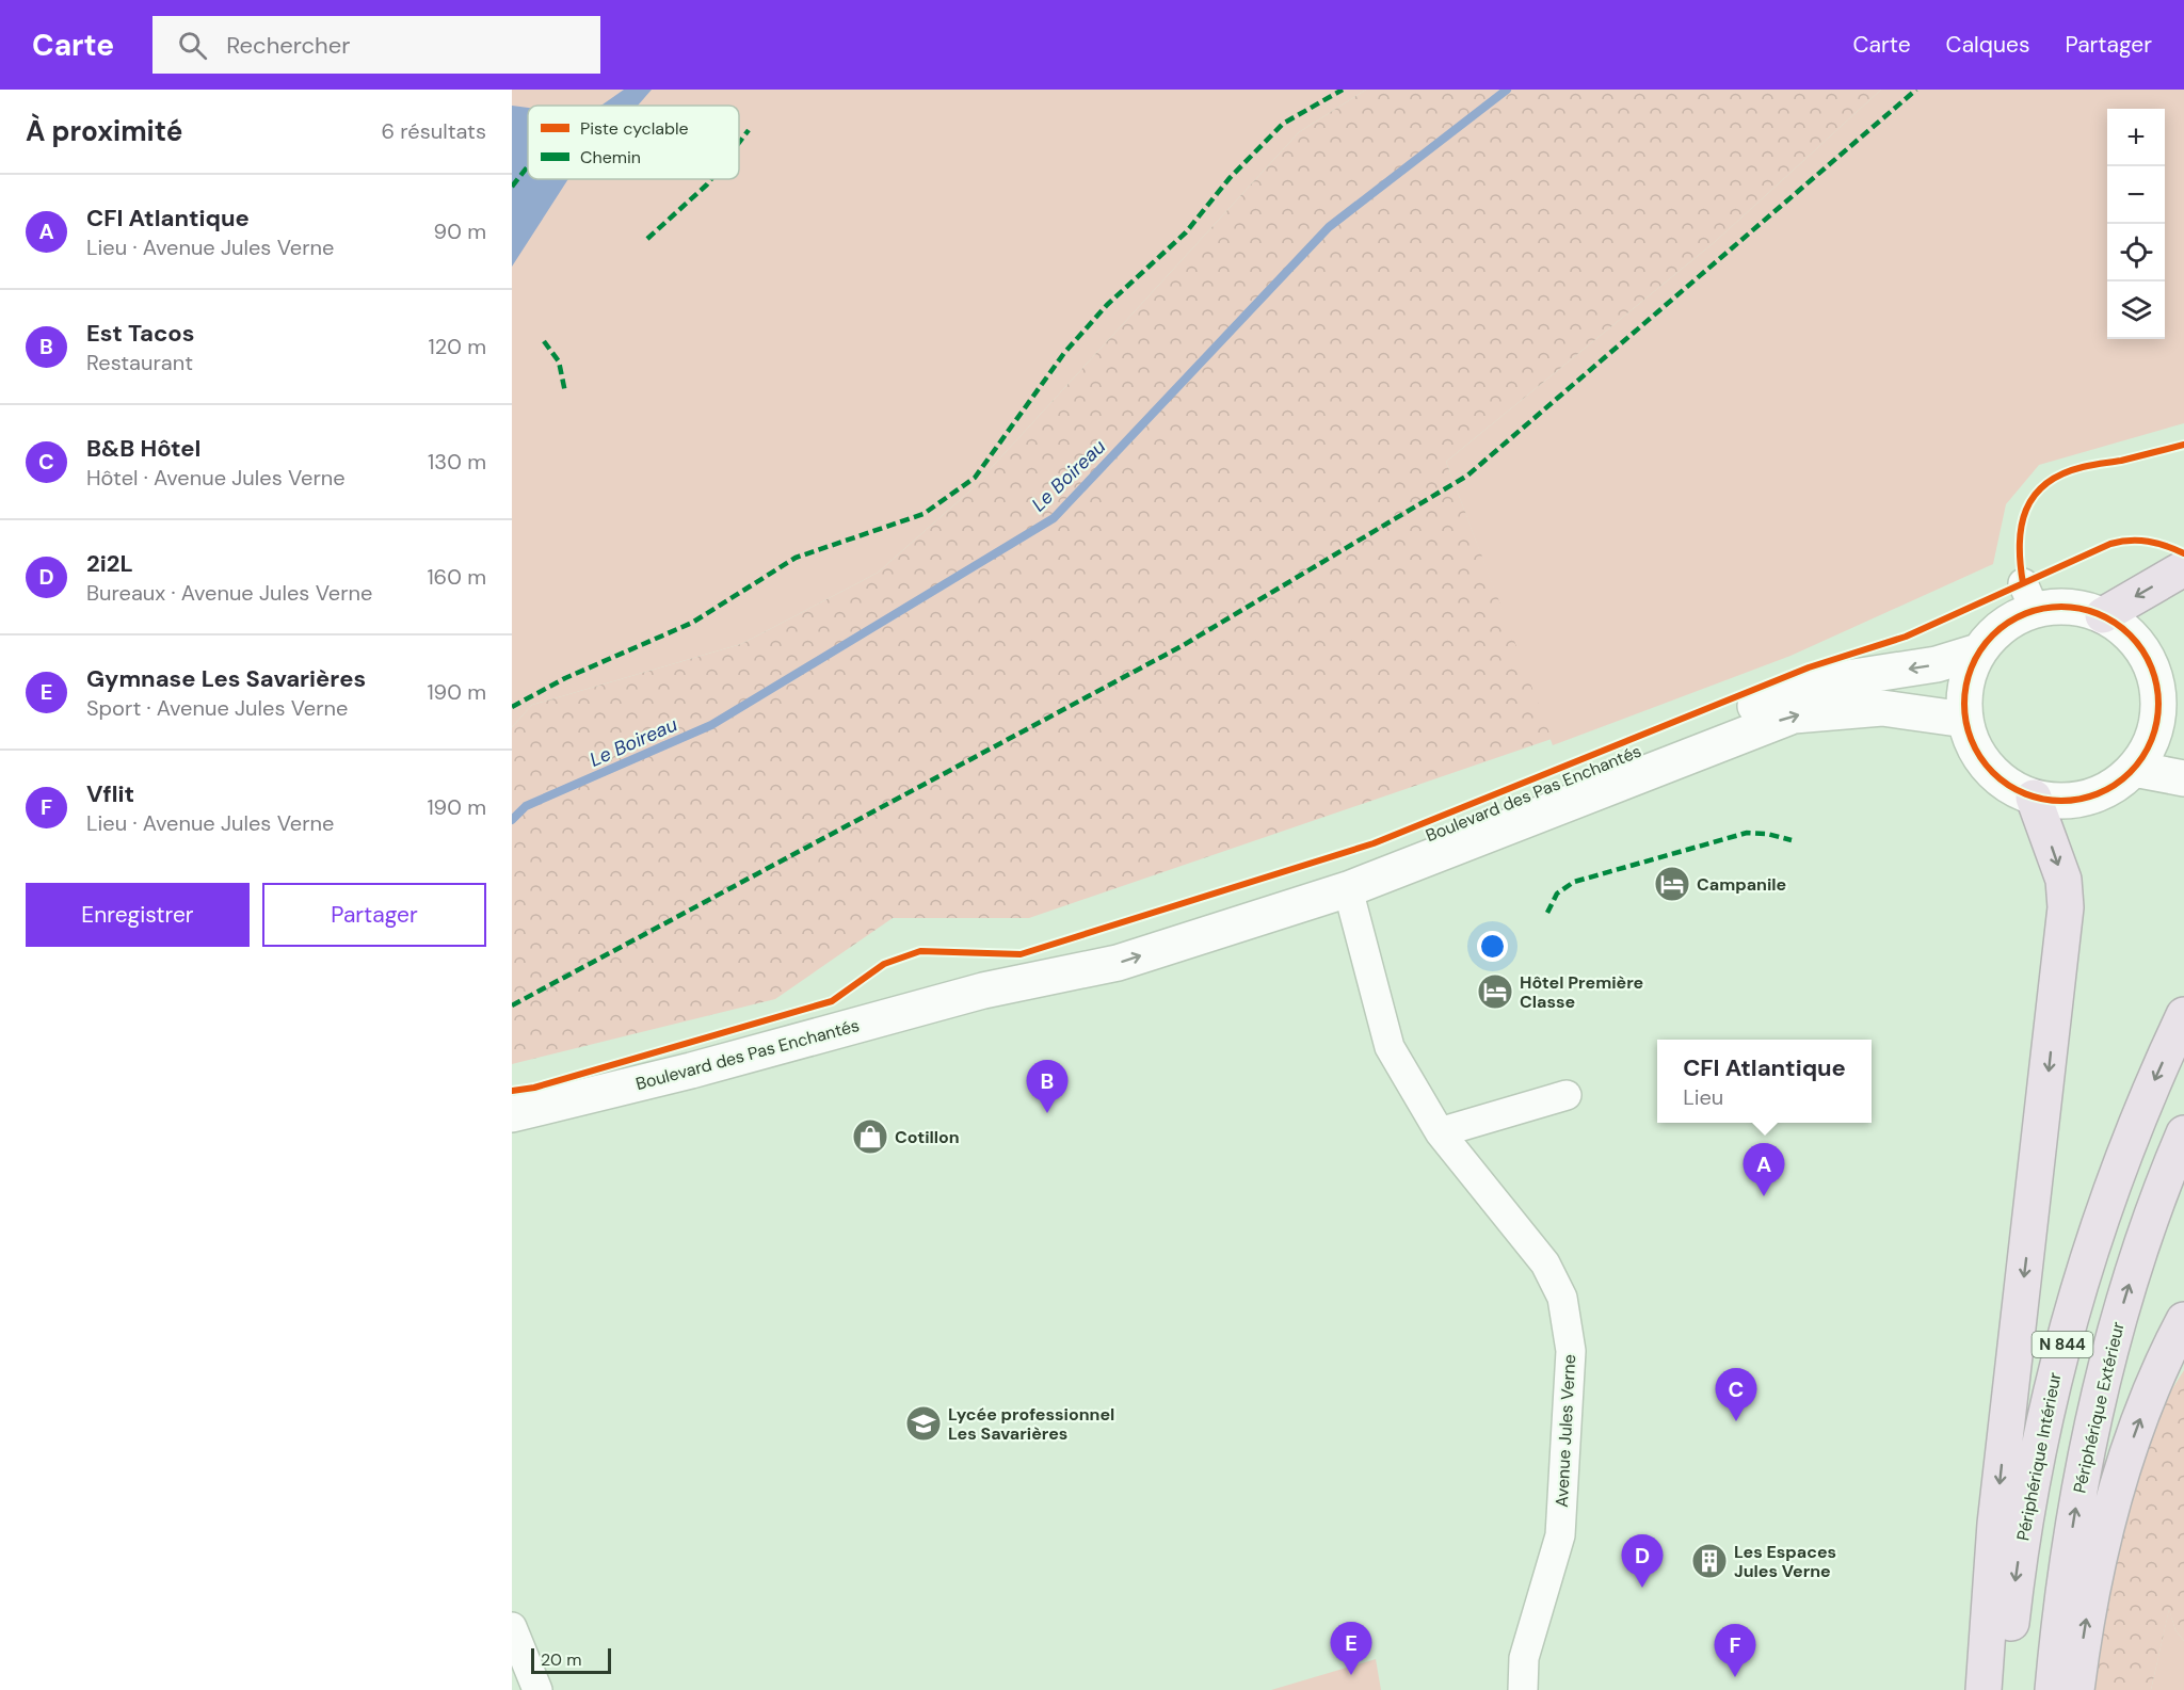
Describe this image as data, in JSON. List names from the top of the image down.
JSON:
{
  "streets": {
    "highway": ["N 844", "Périphérique Extérieur", "Périphérique Intérieur"],
    "main road": ["Boulevard des Pas Enchantés"],
    "street": ["Avenue Jules Verne"]
  },
  "crossings": [
    ["Boulevard des Pas Enchantés", "Avenue Jules Verne"]
  ],
  "water": ["Le Boireau"],
  "places": {
    "hotel": ["Campanile", "Hôtel Première Classe"],
    "shop": ["Cotillon"],
    "school or university": ["Lycée professionnel Les Savarières"],
    "building": ["Les Espaces Jules Verne"]
  },
  "legend": ["Piste cyclable", "Chemin"],
  "scale_bar": "20 m",
  "page": {
    "header": "Carte",
    "search": "Rechercher",
    "nav": ["Carte", "Calques", "Partager"],
    "heading": ["À proximité", "6 résultats"],
    "map_buttons": ["+", "−"],
    "list": [
      {
        "mark": "A",
        "name": "CFI Atlantique",
        "note": "Lieu · Avenue Jules Verne",
        "value": "90 m"
      },
      {
        "mark": "B",
        "name": "Est Tacos",
        "note": "Restaurant",
        "value": "120 m"
      },
      {
        "mark": "C",
        "name": "B&B Hôtel",
        "note": "Hôtel · Avenue Jules Verne",
        "value": "130 m"
      },
      {
        "mark": "D",
        "name": "2i2L",
        "note": "Bureaux · Avenue Jules Verne",
        "value": "160 m"
      },
      {
        "mark": "E",
        "name": "Gymnase Les Savarières",
        "note": "Sport · Avenue Jules Verne",
        "value": "190 m"
      },
      {
        "mark": "F",
        "name": "Vflit",
        "note": "Lieu · Avenue Jules Verne",
        "value": "190 m"
      }
    ],
    "buttons": ["Enregistrer", "Partager"],
    "popup": ["CFI Atlantique", "Lieu"],
    "pins": [
      "B",
      "A",
      "C",
      "D",
      "E",
      "F"
    ],
    "scale": "20 m"
  }
}
